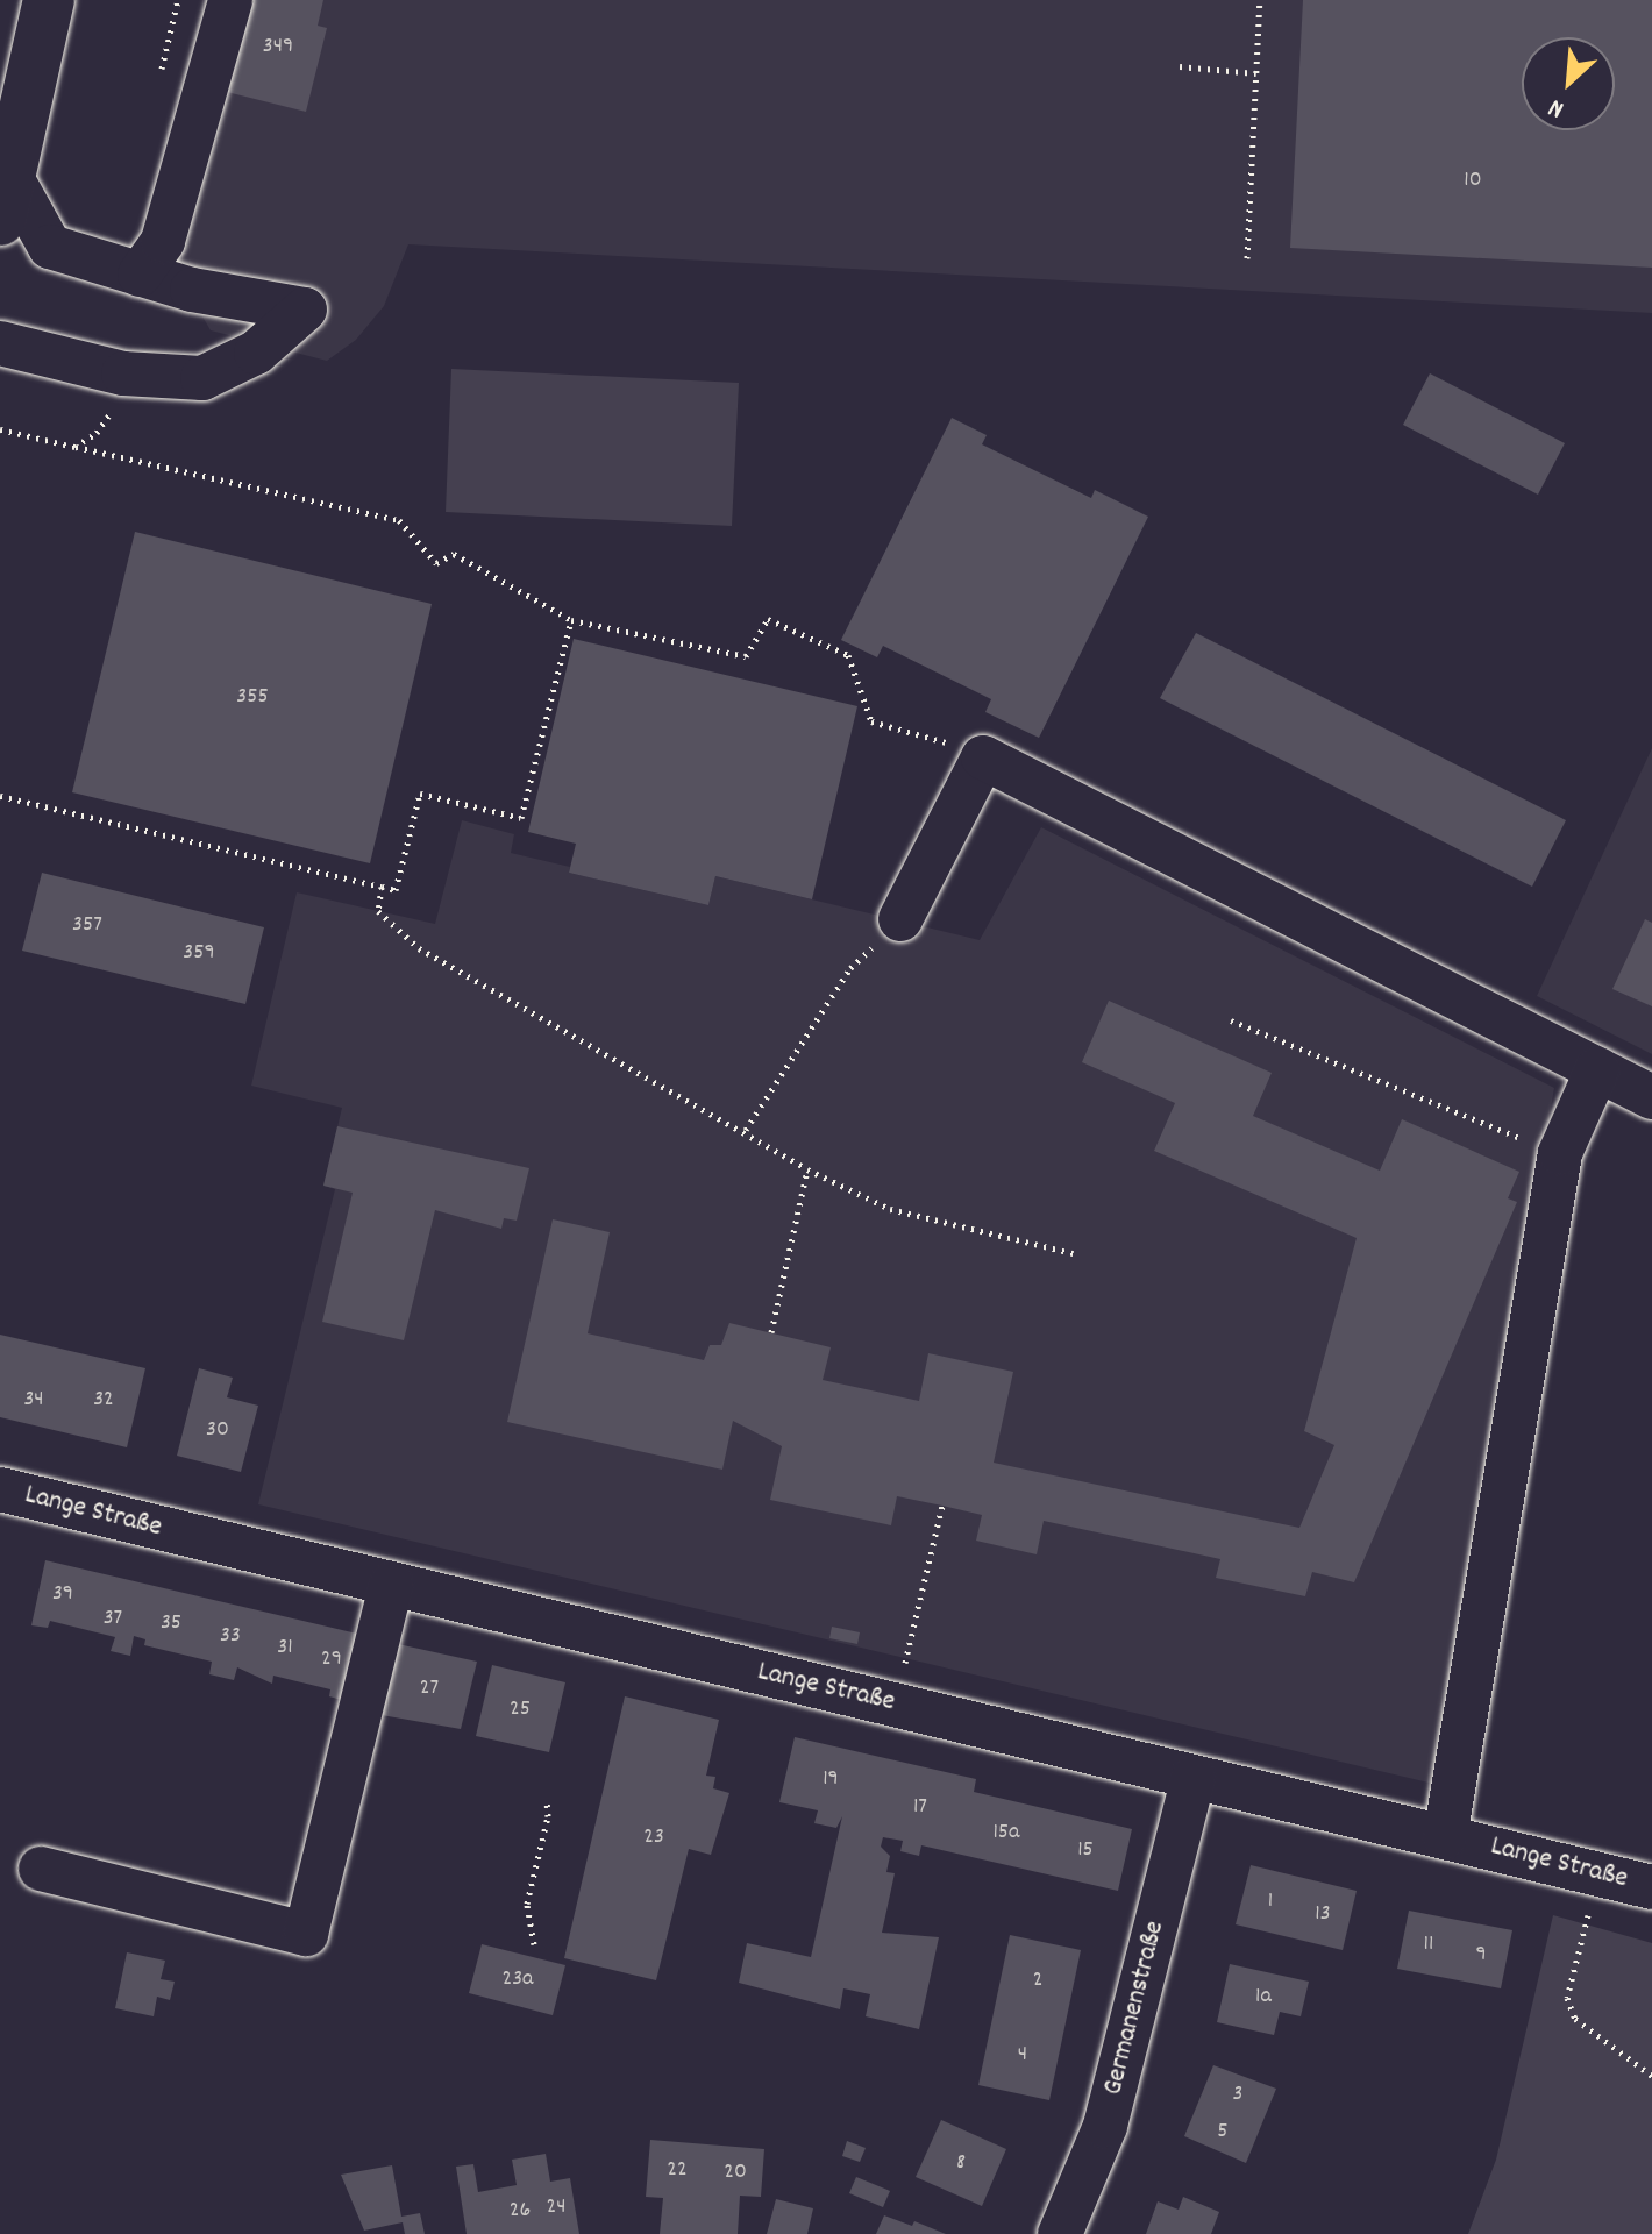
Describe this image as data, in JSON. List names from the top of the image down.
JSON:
{
  "streets": {
    "street": ["Lange Straße", "Germanenstraße"]
  },
  "crossings": [
    ["Lange Straße", "Germanenstraße"]
  ],
  "house_numbers": [
    "349",
    "10",
    "355",
    "357",
    "359",
    "34",
    "32",
    "30",
    "39",
    "37",
    "35",
    "33",
    "31",
    "29",
    "27",
    "25",
    "19",
    "17",
    "15a",
    "23",
    "15",
    "1",
    "13",
    "11",
    "9",
    "23a",
    "2",
    "1a",
    "4",
    "3",
    "5",
    "8",
    "22",
    "20",
    "24",
    "26"
  ],
  "north": "bottom left"
}
